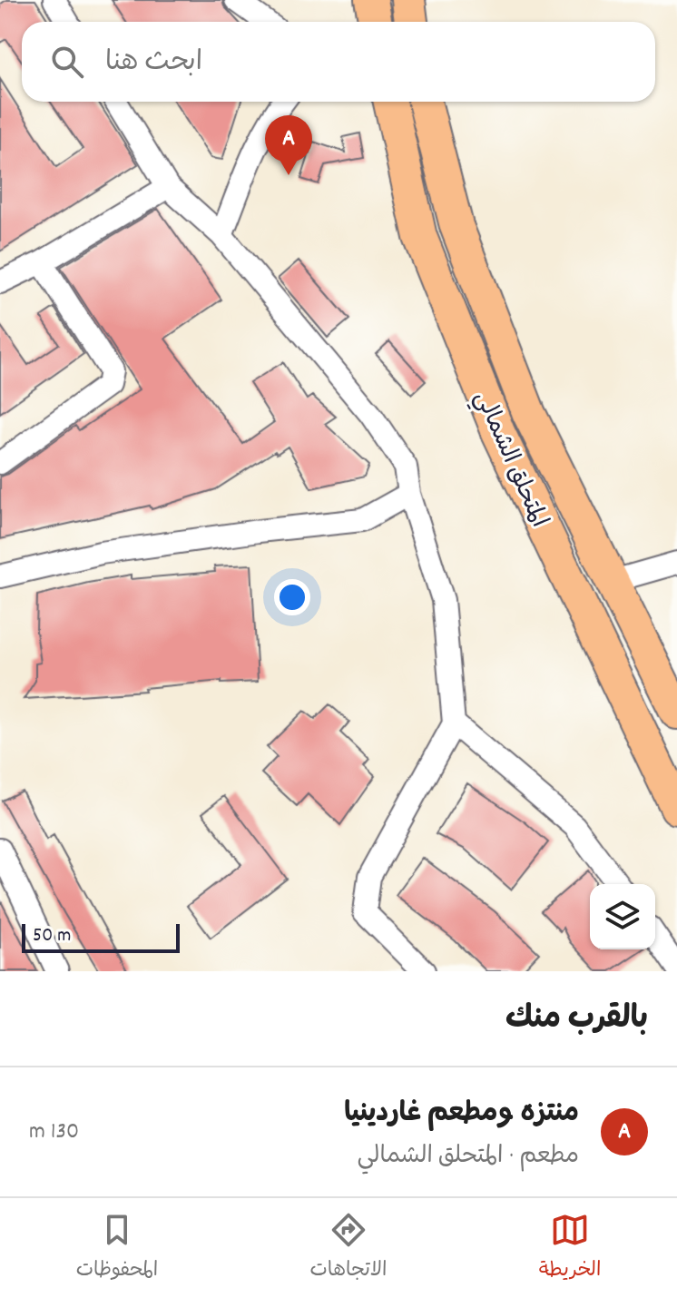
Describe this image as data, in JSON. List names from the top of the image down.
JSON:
{
  "streets": {
    "highway": ["المتحلق الشمالي"]
  },
  "scale_bar": "50 m",
  "page": {
    "search": "ابحث هنا",
    "pins": "A",
    "scale": "50 m",
    "heading": "بالقرب منك",
    "list": [
      {
        "mark": "A",
        "name": "منتزه ومطعم غاردينيا",
        "note": "مطعم · المتحلق الشمالي",
        "value": "130 m"
      }
    ],
    "nav": ["الخريطة", "الاتجاهات", "المحفوظات"]
  }
}
